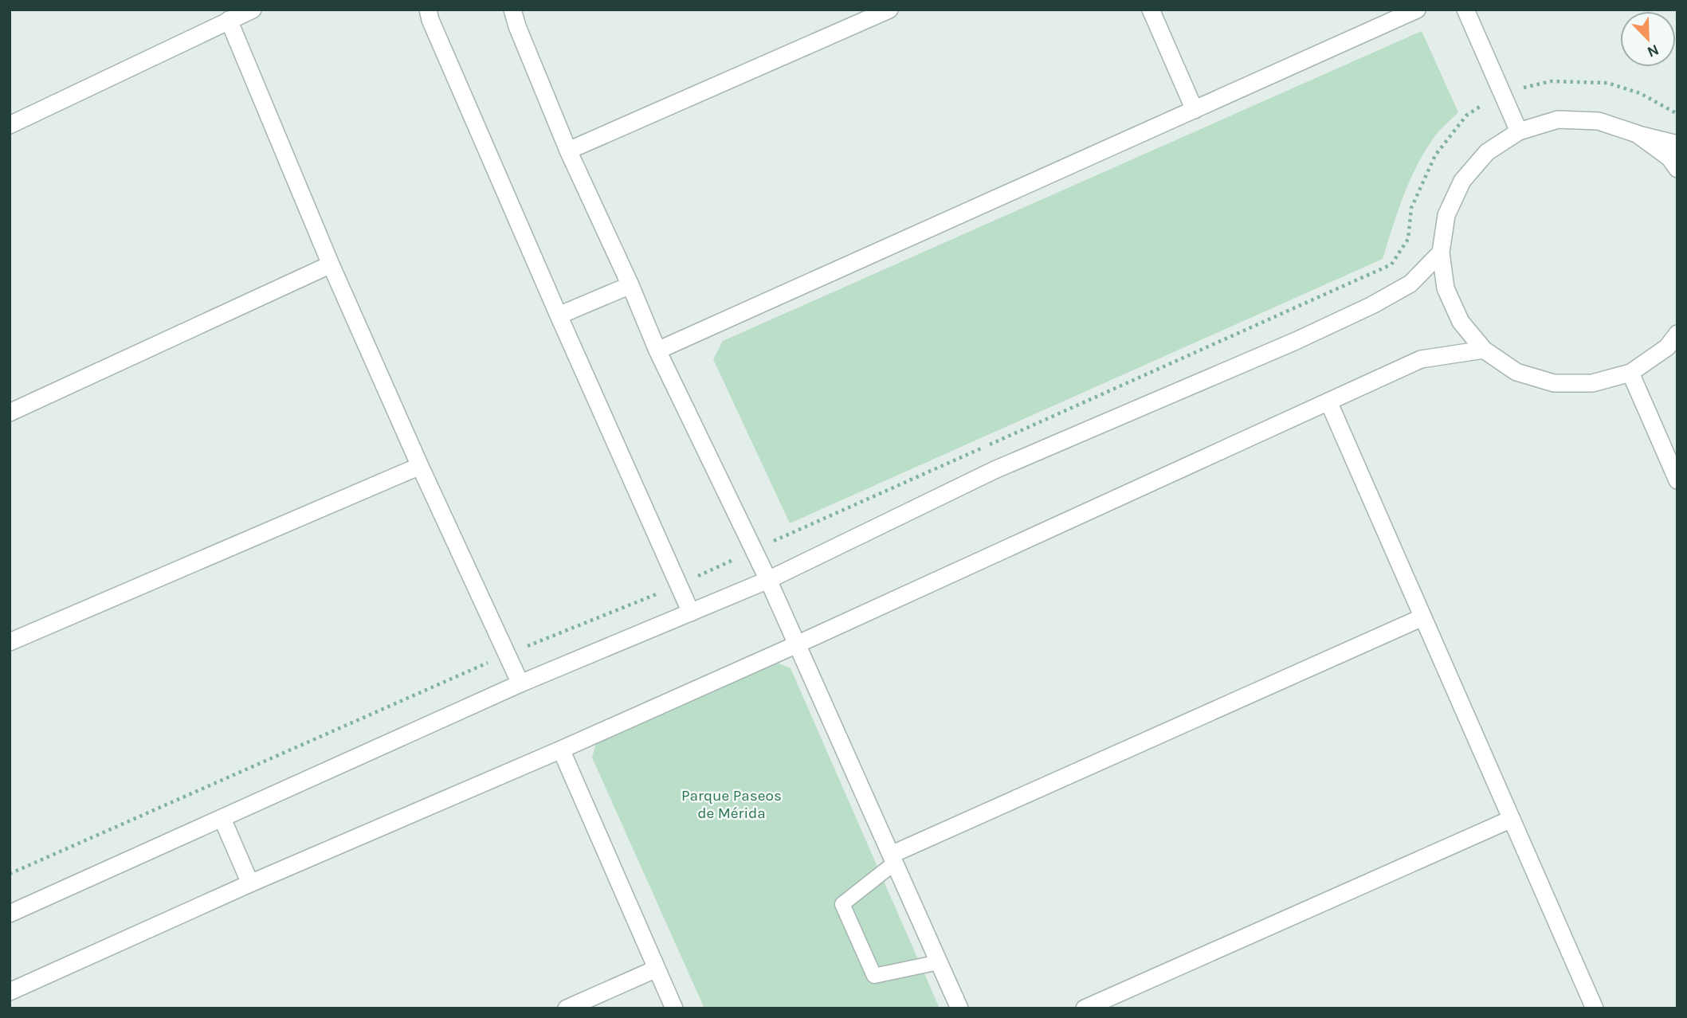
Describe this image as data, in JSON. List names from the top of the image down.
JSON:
{
  "parks": ["Parque Paseos de Mérida"],
  "north": "bottom right"
}
